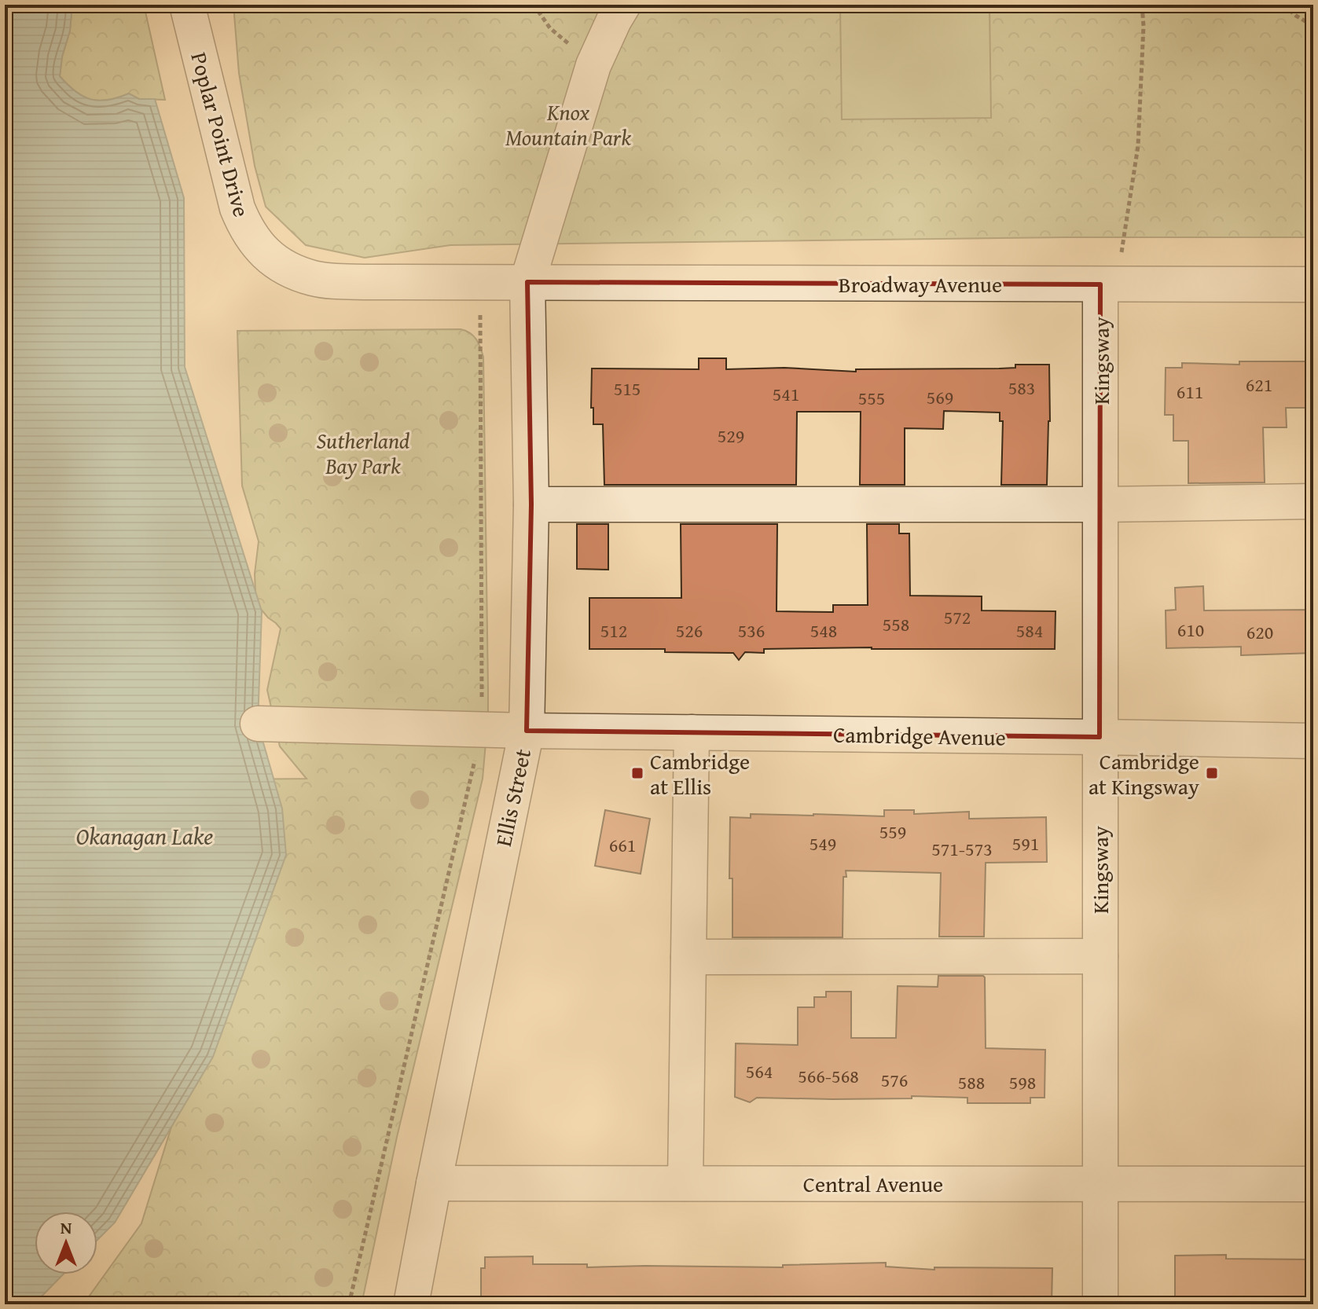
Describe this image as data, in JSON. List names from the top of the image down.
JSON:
{
  "streets": {
    "street": [
      "Poplar Point Drive",
      "Broadway Avenue",
      "Kingsway",
      "Cambridge Avenue",
      "Ellis Street",
      "Central Avenue"
    ]
  },
  "crossings": [
    ["Poplar Point Drive", "Broadway Avenue"],
    ["Poplar Point Drive", "Ellis Street"],
    ["Broadway Avenue", "Kingsway"],
    ["Broadway Avenue", "Ellis Street"],
    ["Kingsway", "Cambridge Avenue"],
    ["Kingsway", "Central Avenue"],
    ["Cambridge Avenue", "Ellis Street"],
    ["Ellis Street", "Central Avenue"]
  ],
  "water": ["Okanagan Lake"],
  "parks": ["Knox Mountain Park", "Sutherland Bay Park"],
  "places": {
    "transit": ["Cambridge at Ellis", "Cambridge at Kingsway"]
  },
  "house_numbers": [
    "621",
    "583",
    "515",
    "611",
    "541",
    "569",
    "555",
    "529",
    "572",
    "558",
    "610",
    "512",
    "526",
    "536",
    "548",
    "584",
    "620",
    "559",
    "549",
    "591",
    "661",
    "571-573",
    "564",
    "566-568",
    "576",
    "588",
    "598"
  ],
  "north": "top"
}
